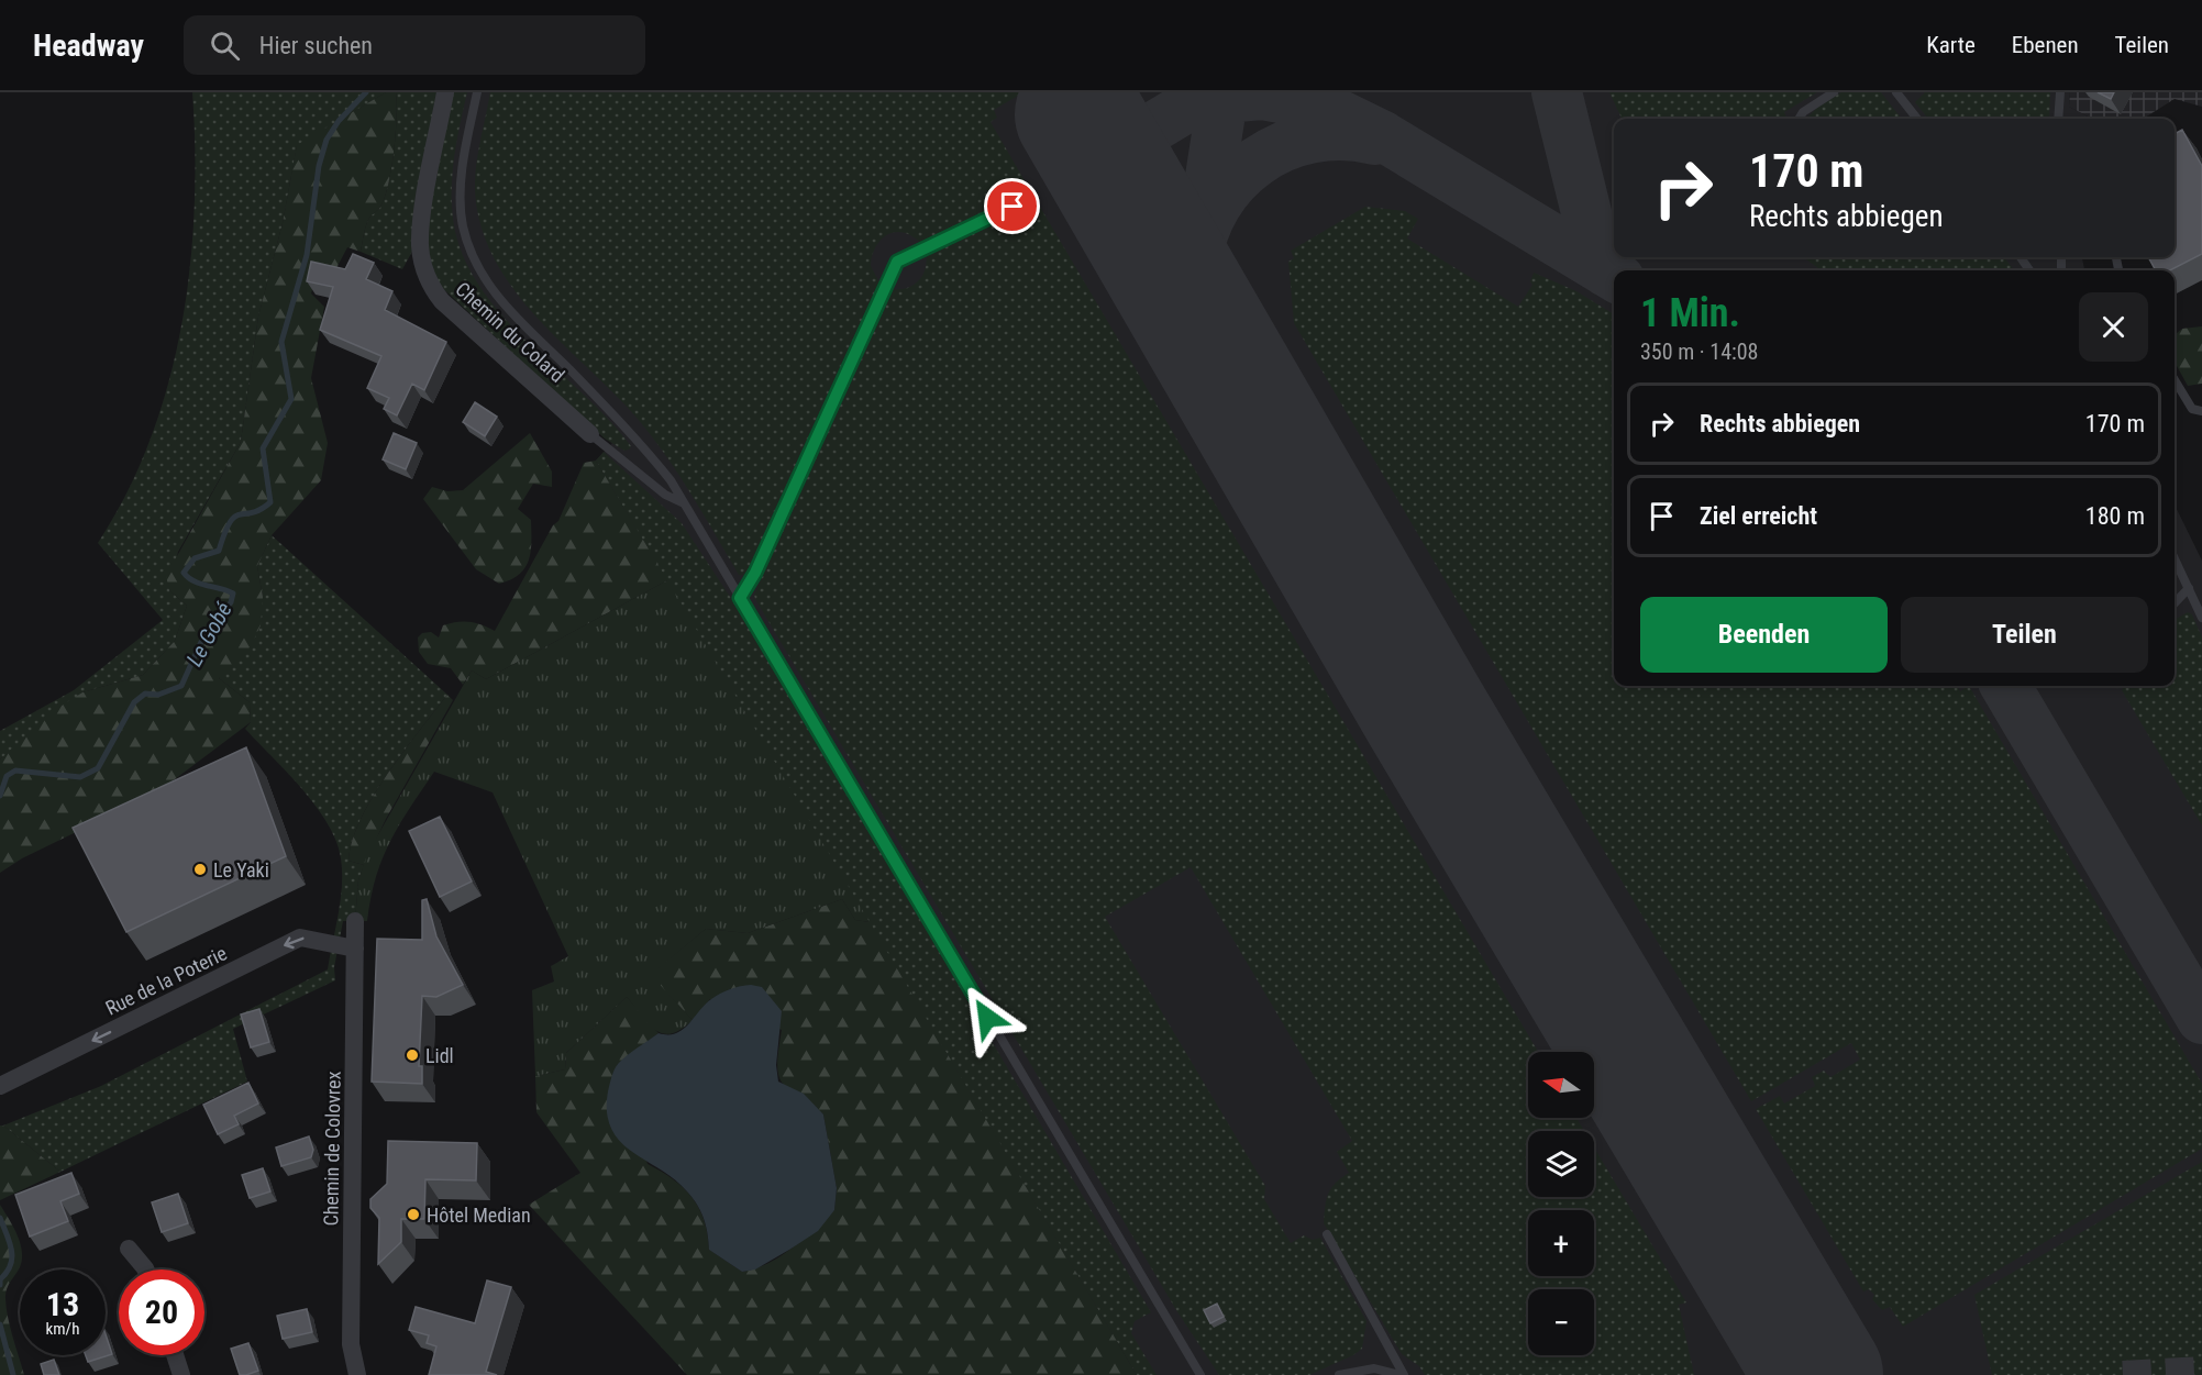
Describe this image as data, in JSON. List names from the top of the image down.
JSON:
{
  "streets": {
    "street": ["Chemin du Colard", "Rue de la Poterie", "Chemin de Colovrex"]
  },
  "crossings": [
    ["Rue de la Poterie", "Chemin de Colovrex"]
  ],
  "one_way": ["Rue de la Poterie"],
  "water": ["Le Gobé"],
  "places": ["Le Yaki", "Lidl", "Hôtel Median"],
  "north": "left",
  "page": {
    "header": "Headway",
    "search": "Hier suchen",
    "nav": ["Karte", "Ebenen", "Teilen"],
    "turn": ["170 m", "Rechts abbiegen"],
    "heading": ["1 Min.", "350 m · 14:08"],
    "list": [
      {
        "name": "Rechts abbiegen",
        "value": "170 m"
      },
      {
        "name": "Ziel erreicht",
        "value": "180 m"
      }
    ],
    "buttons": ["Beenden", "Teilen"],
    "map_buttons": ["+", "−"],
    "speed": "13 km/h",
    "limit": "20"
  }
}
